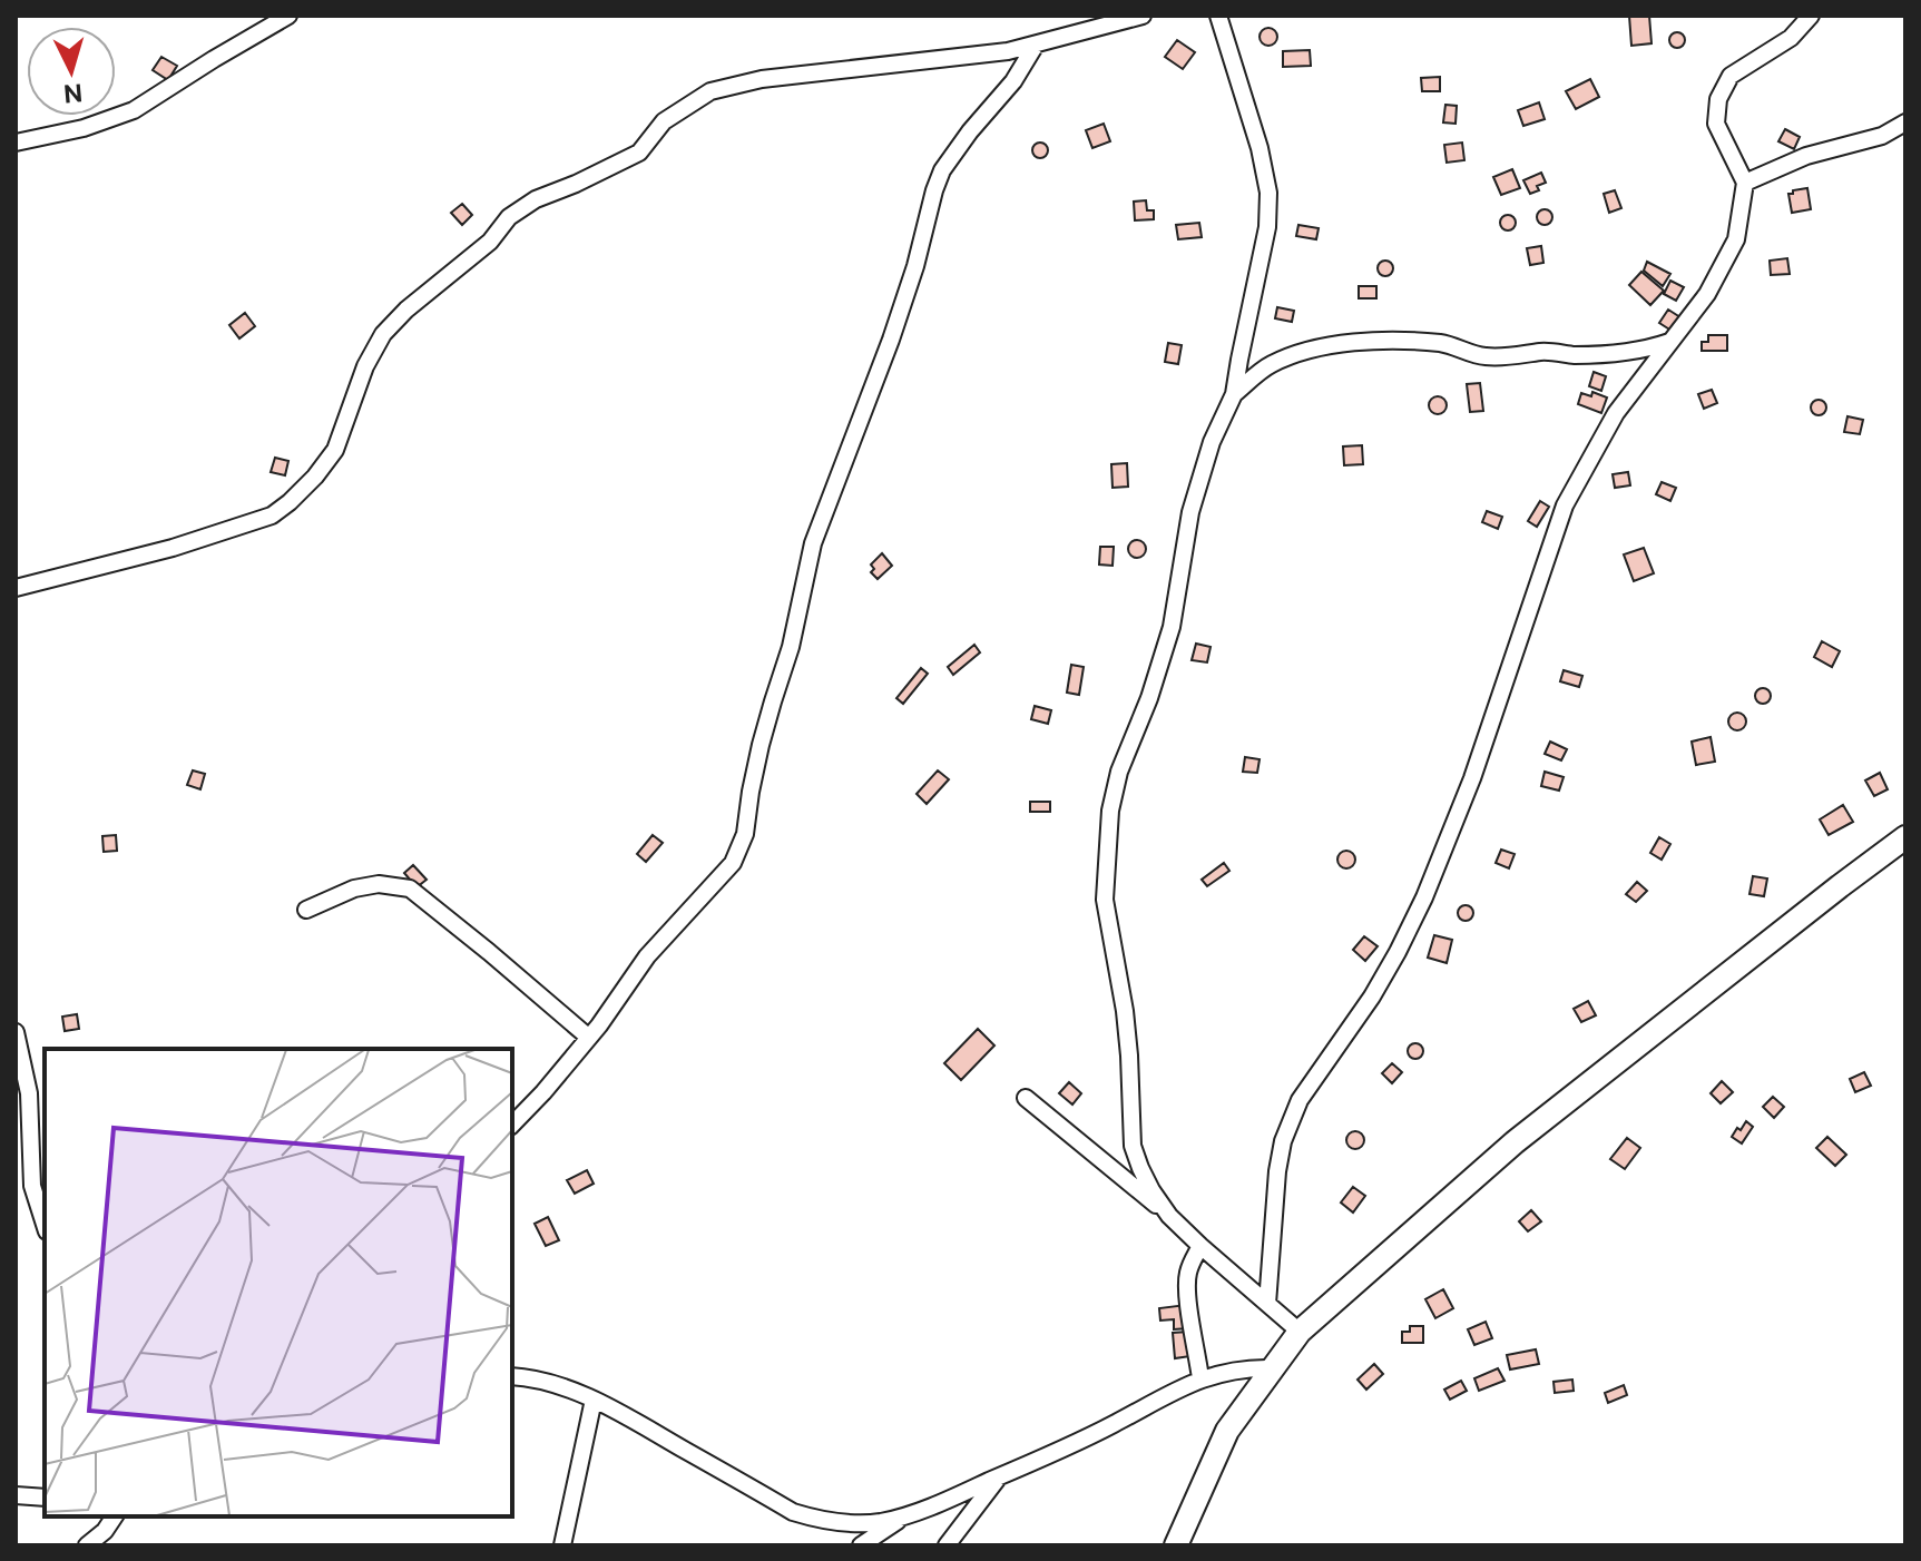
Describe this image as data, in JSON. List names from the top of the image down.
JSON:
{
  "north": "bottom"
}
